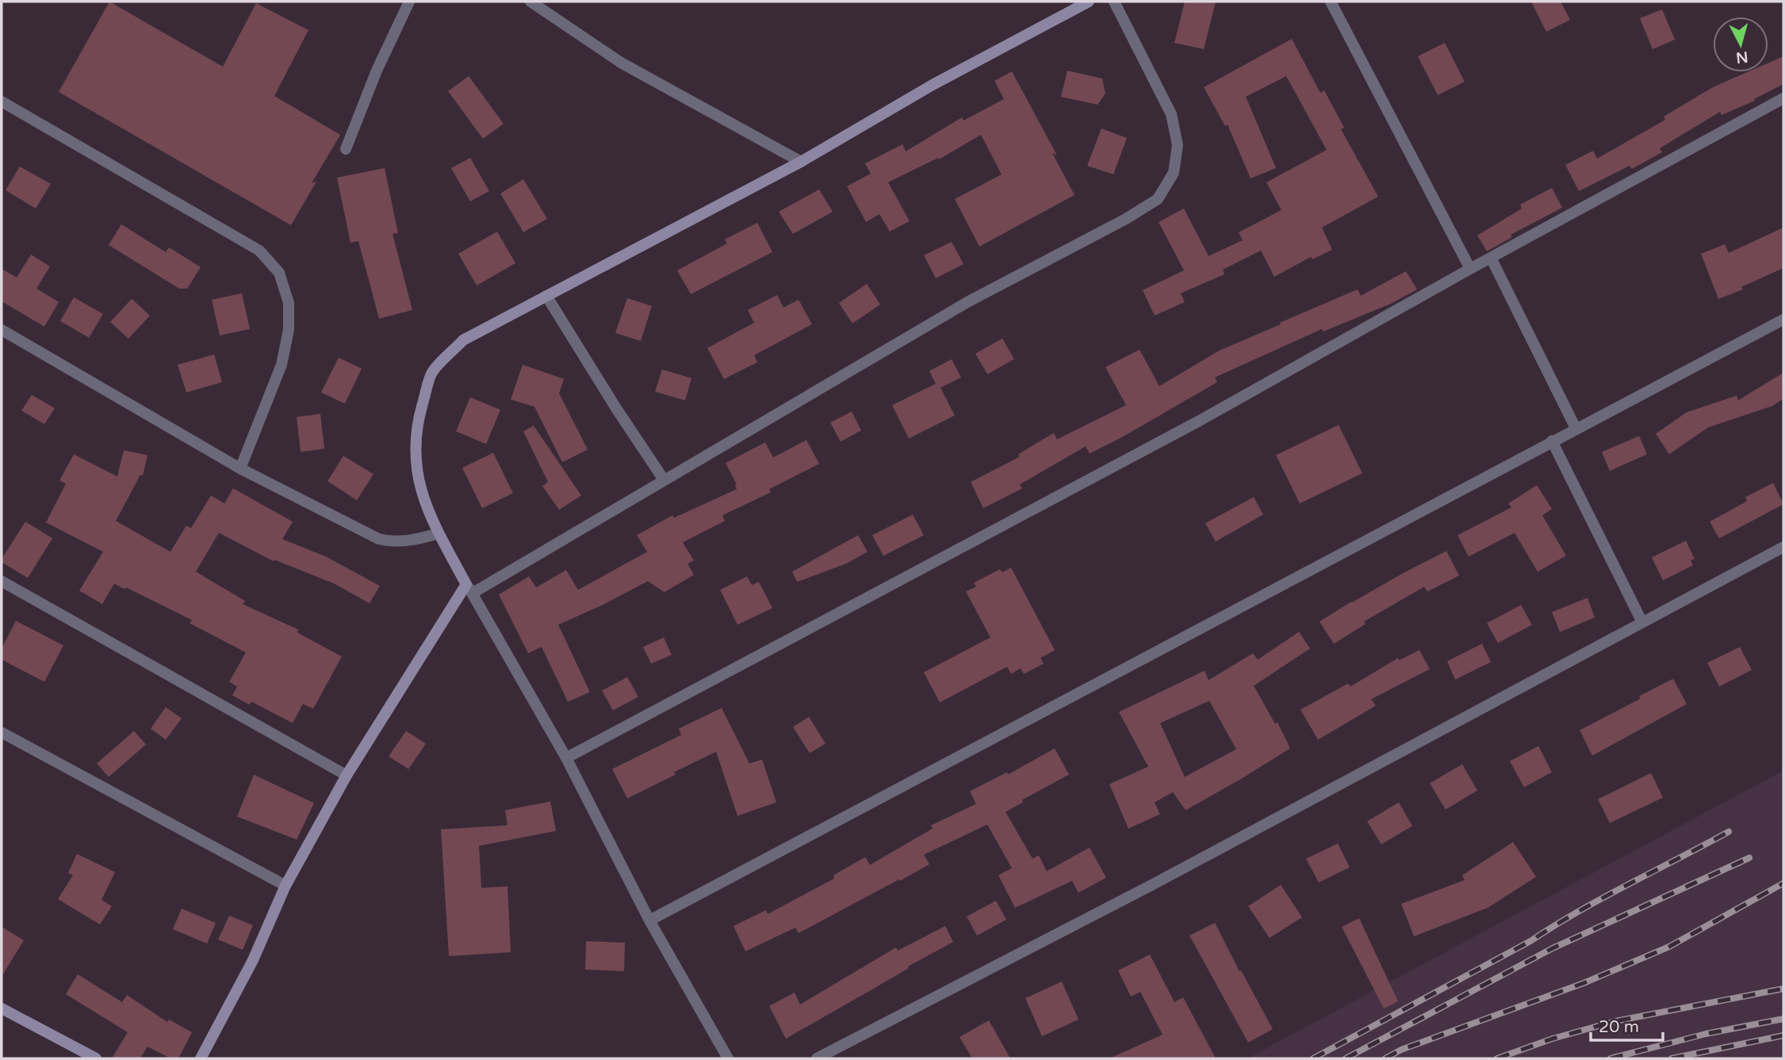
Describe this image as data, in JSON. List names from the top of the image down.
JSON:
{
  "scale_bar": "20 m",
  "north": "bottom"
}
